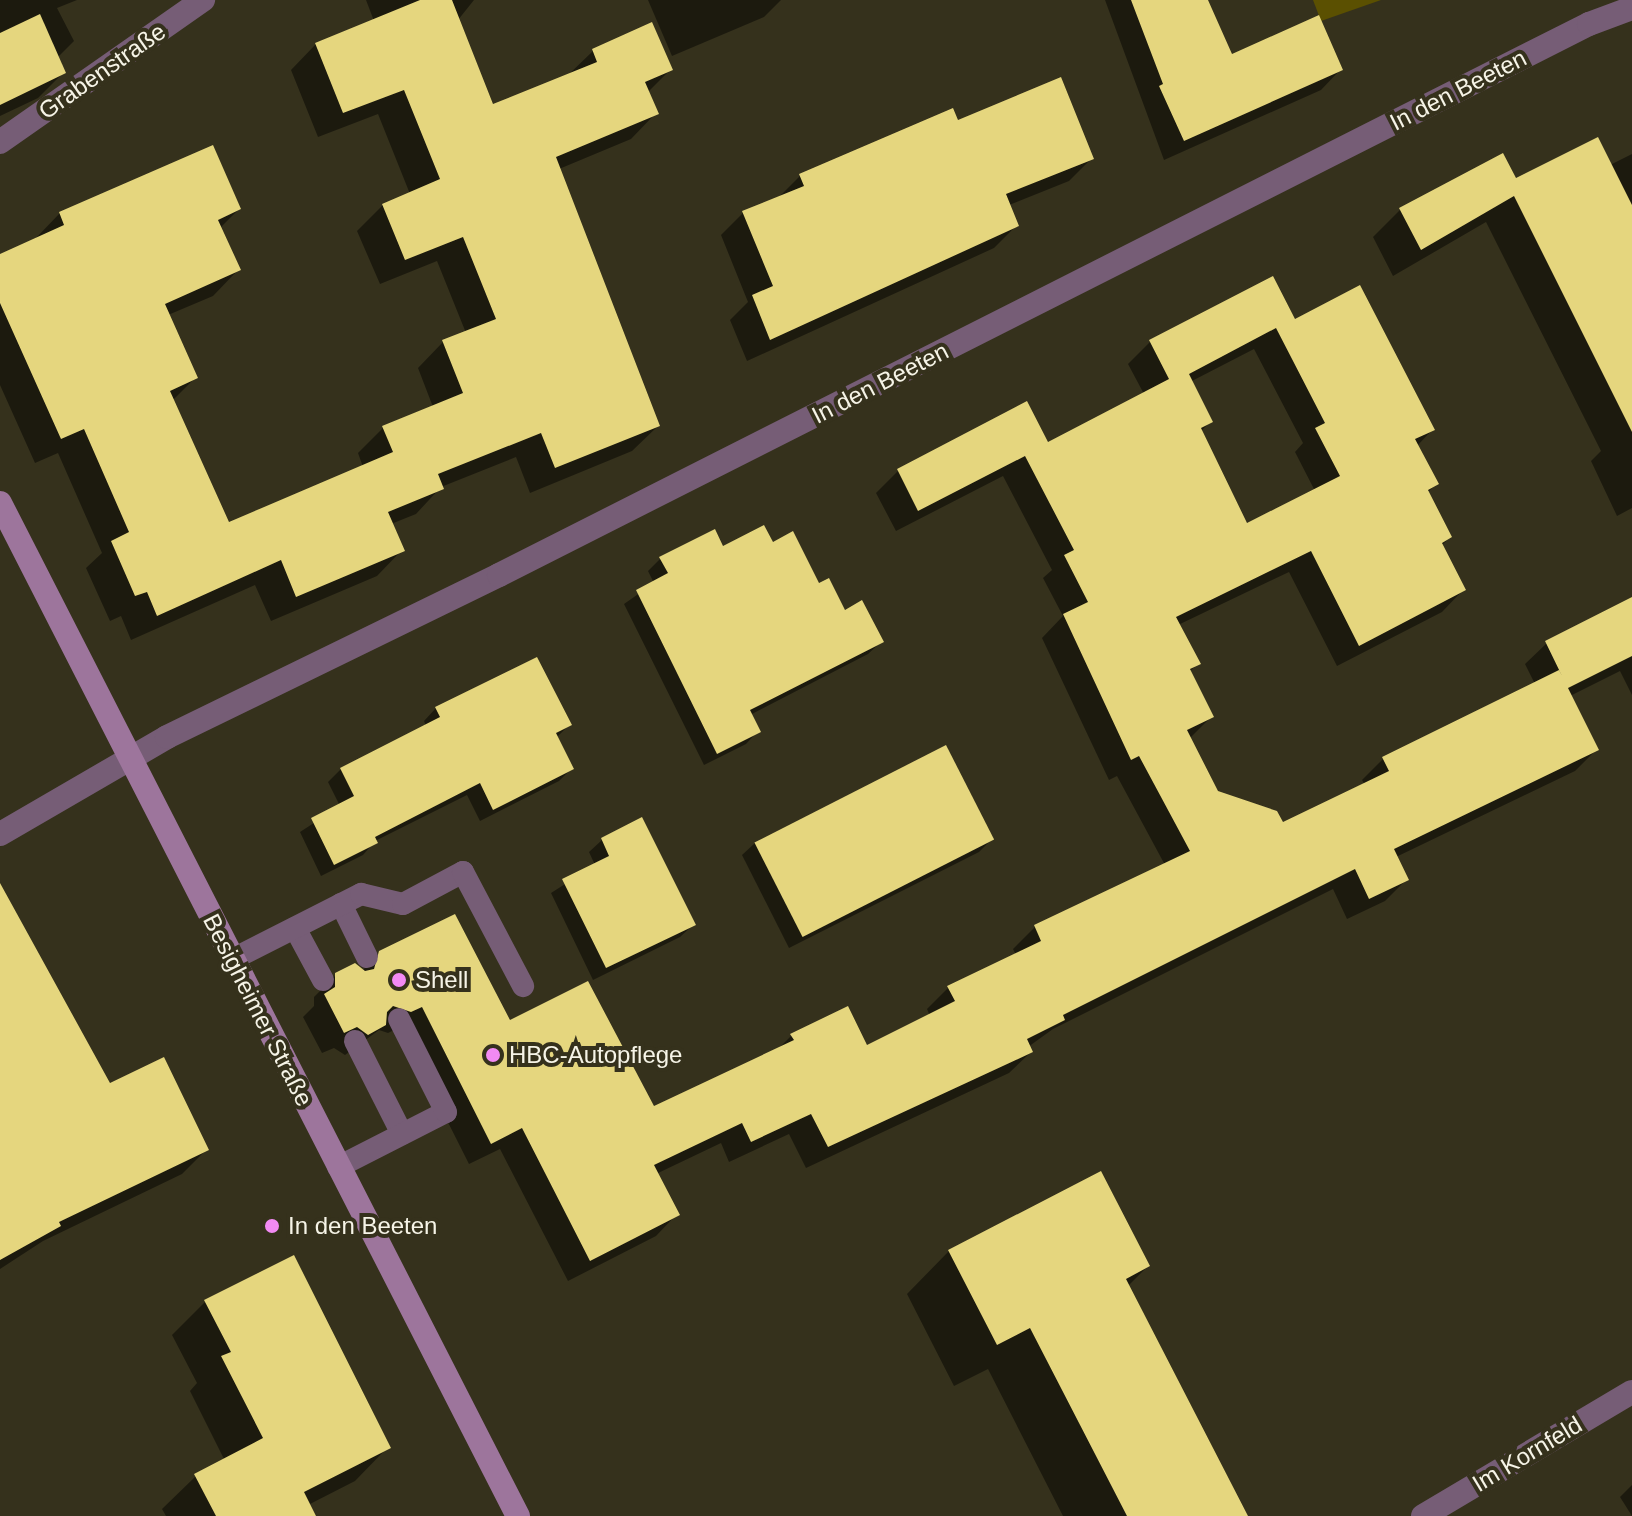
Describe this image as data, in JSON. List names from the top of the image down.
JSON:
{
  "streets": {
    "main road": ["Besigheimer Straße"],
    "street": ["Grabenstraße", "In den Beeten", "Im Kornfeld"]
  },
  "crossings": [
    ["In den Beeten", "Besigheimer Straße"]
  ],
  "places": ["Shell", "HBC-Autopflege", "In den Beeten"]
}
